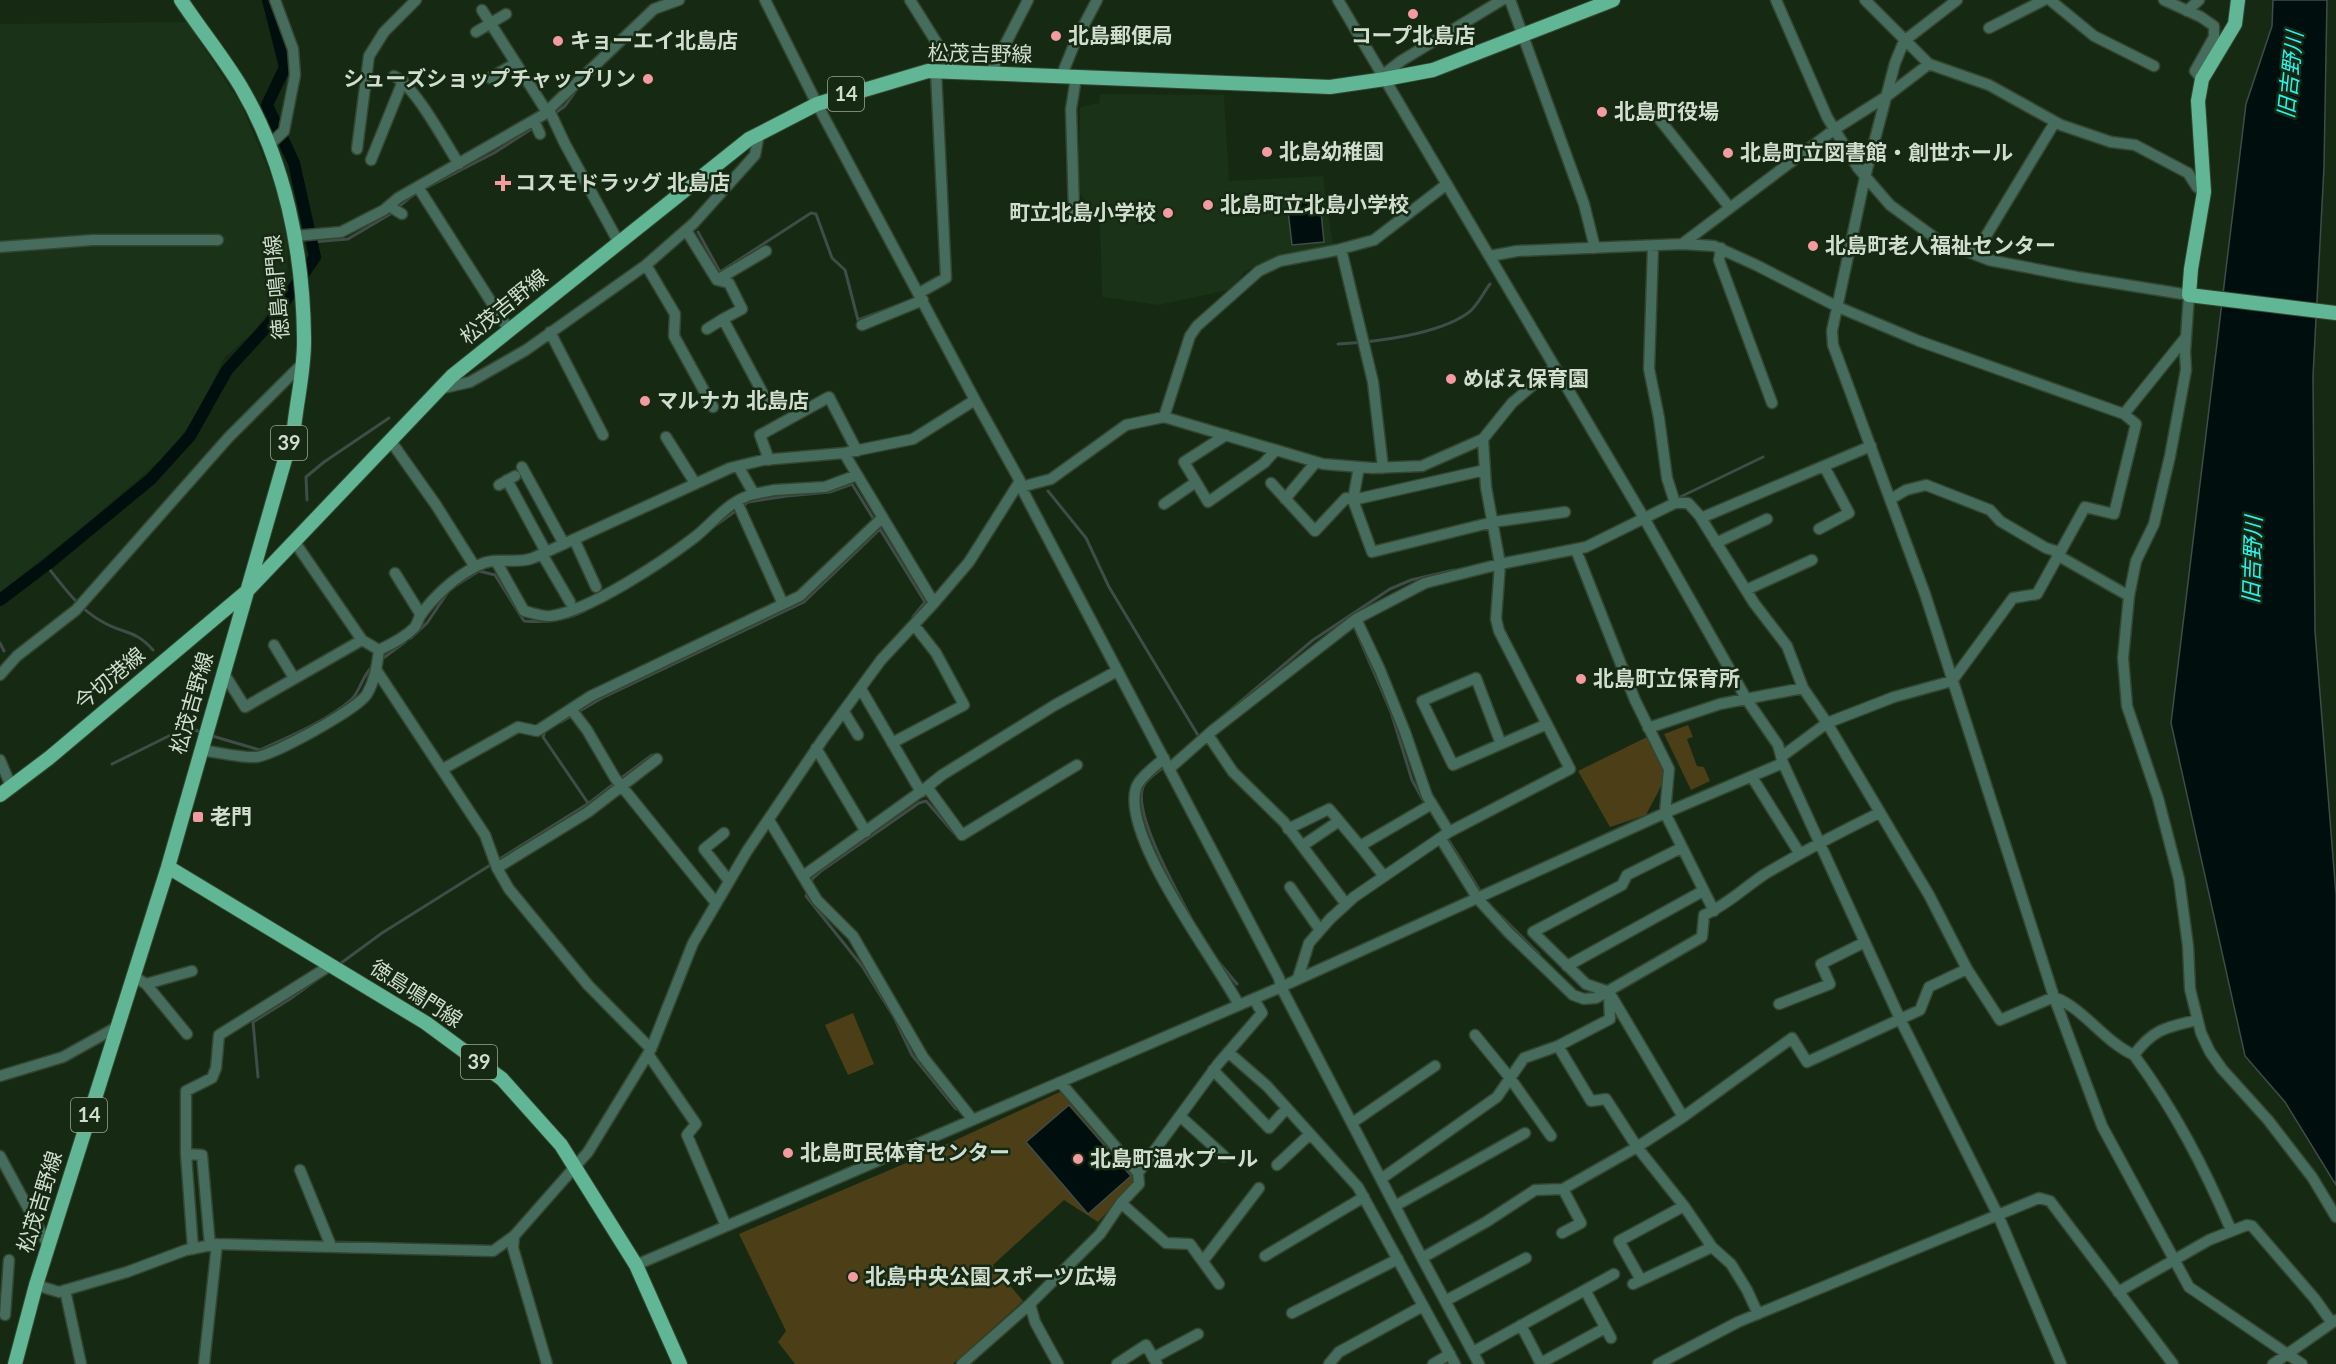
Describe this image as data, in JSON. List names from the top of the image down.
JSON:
{
  "streets": {
    "main road": [
      "松茂吉野線",
      "14",
      "徳島鳴門線",
      "39",
      "今切港線"
    ]
  },
  "crossings": [
    ["松茂吉野線", "徳島鳴門線"],
    ["松茂吉野線", "今切港線"],
    ["徳島鳴門線", "今切港線"]
  ],
  "water": ["旧吉野川"],
  "places": {
    "other": [
      "コープ北島店",
      "北島郵便局",
      "キョーエイ北島店",
      "シューズショップチャップリン",
      "北島町役場",
      "北島幼稚園",
      "北島町立図書館・創世ホール",
      "北島町立北島小学校",
      "町立北島小学校",
      "北島町老人福祉センター",
      "めばえ保育園",
      "マルナカ 北島店",
      "北島町立保育所",
      "北島町民体育センター",
      "北島町温水プール",
      "北島中央公園スポーツ広場"
    ],
    "health": ["コスモドラッグ 北島店"],
    "transit": ["老門"]
  }
}
